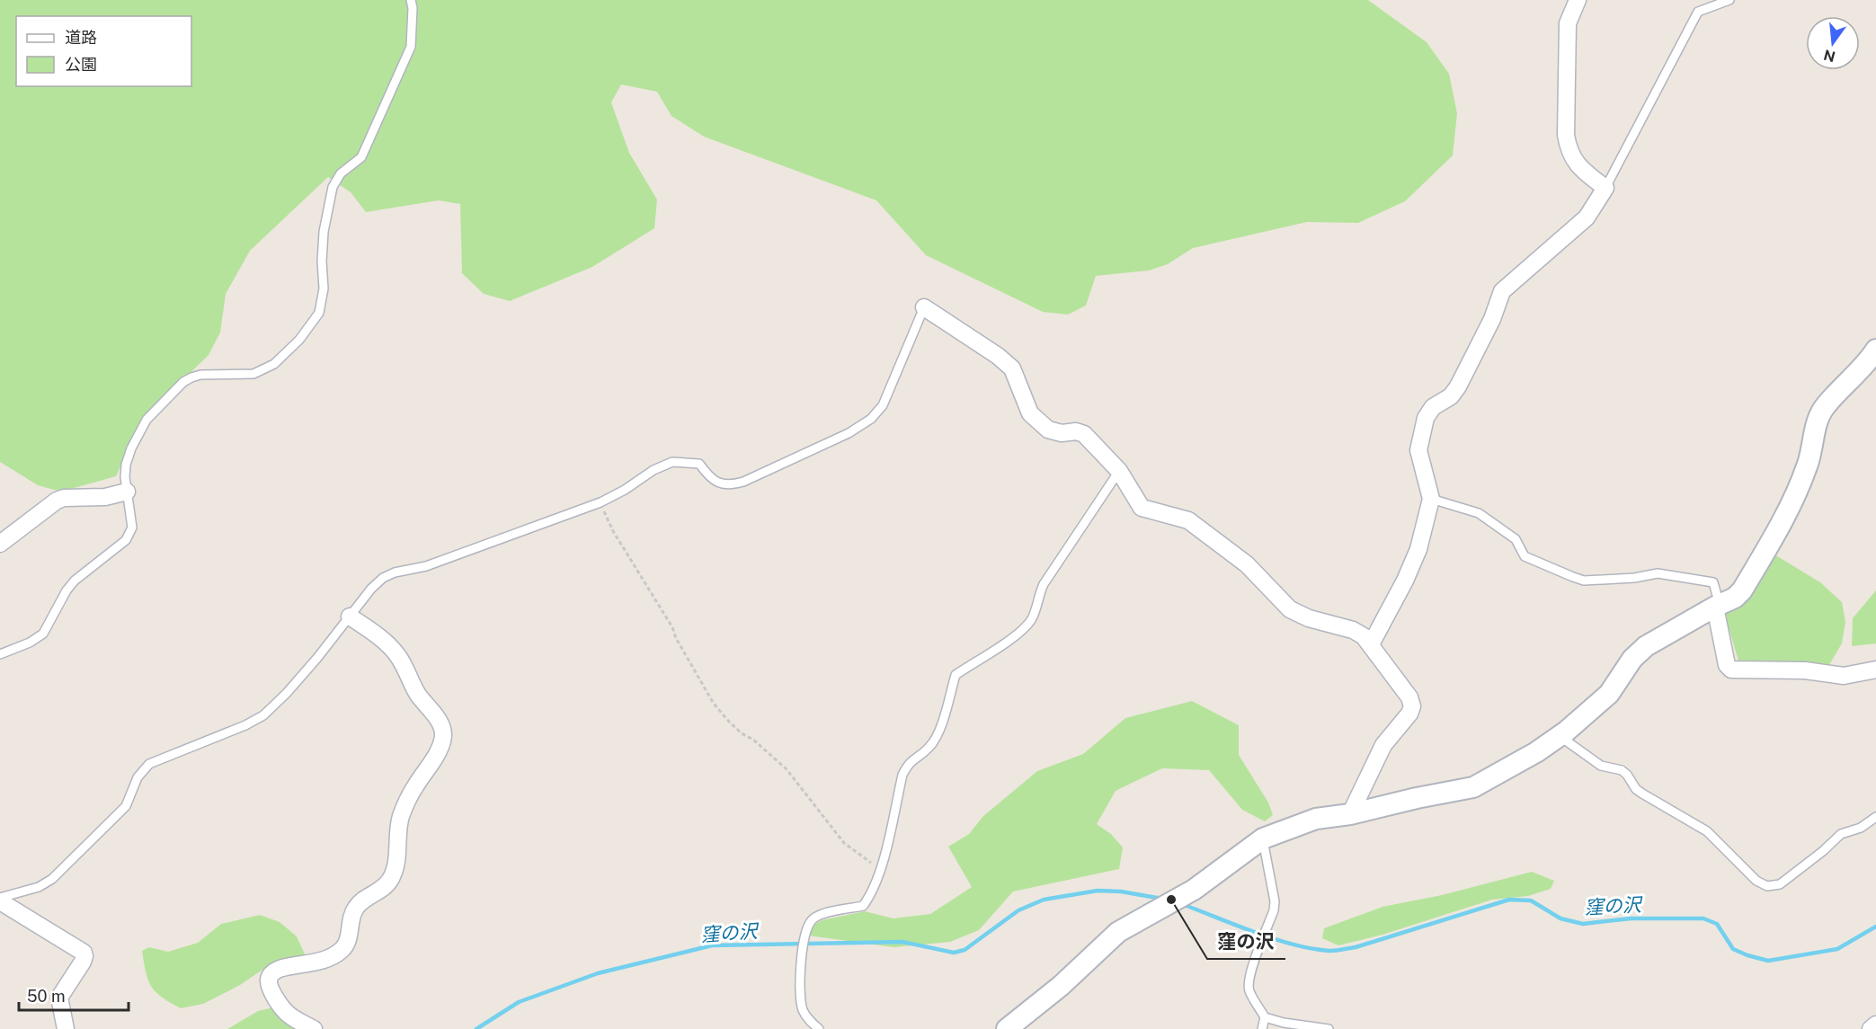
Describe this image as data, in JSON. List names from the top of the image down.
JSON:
{
  "water": ["窪の沢"],
  "places": ["窪の沢"],
  "legend": ["道路", "公園"],
  "scale_bar": "50 m",
  "north": "bottom"
}
